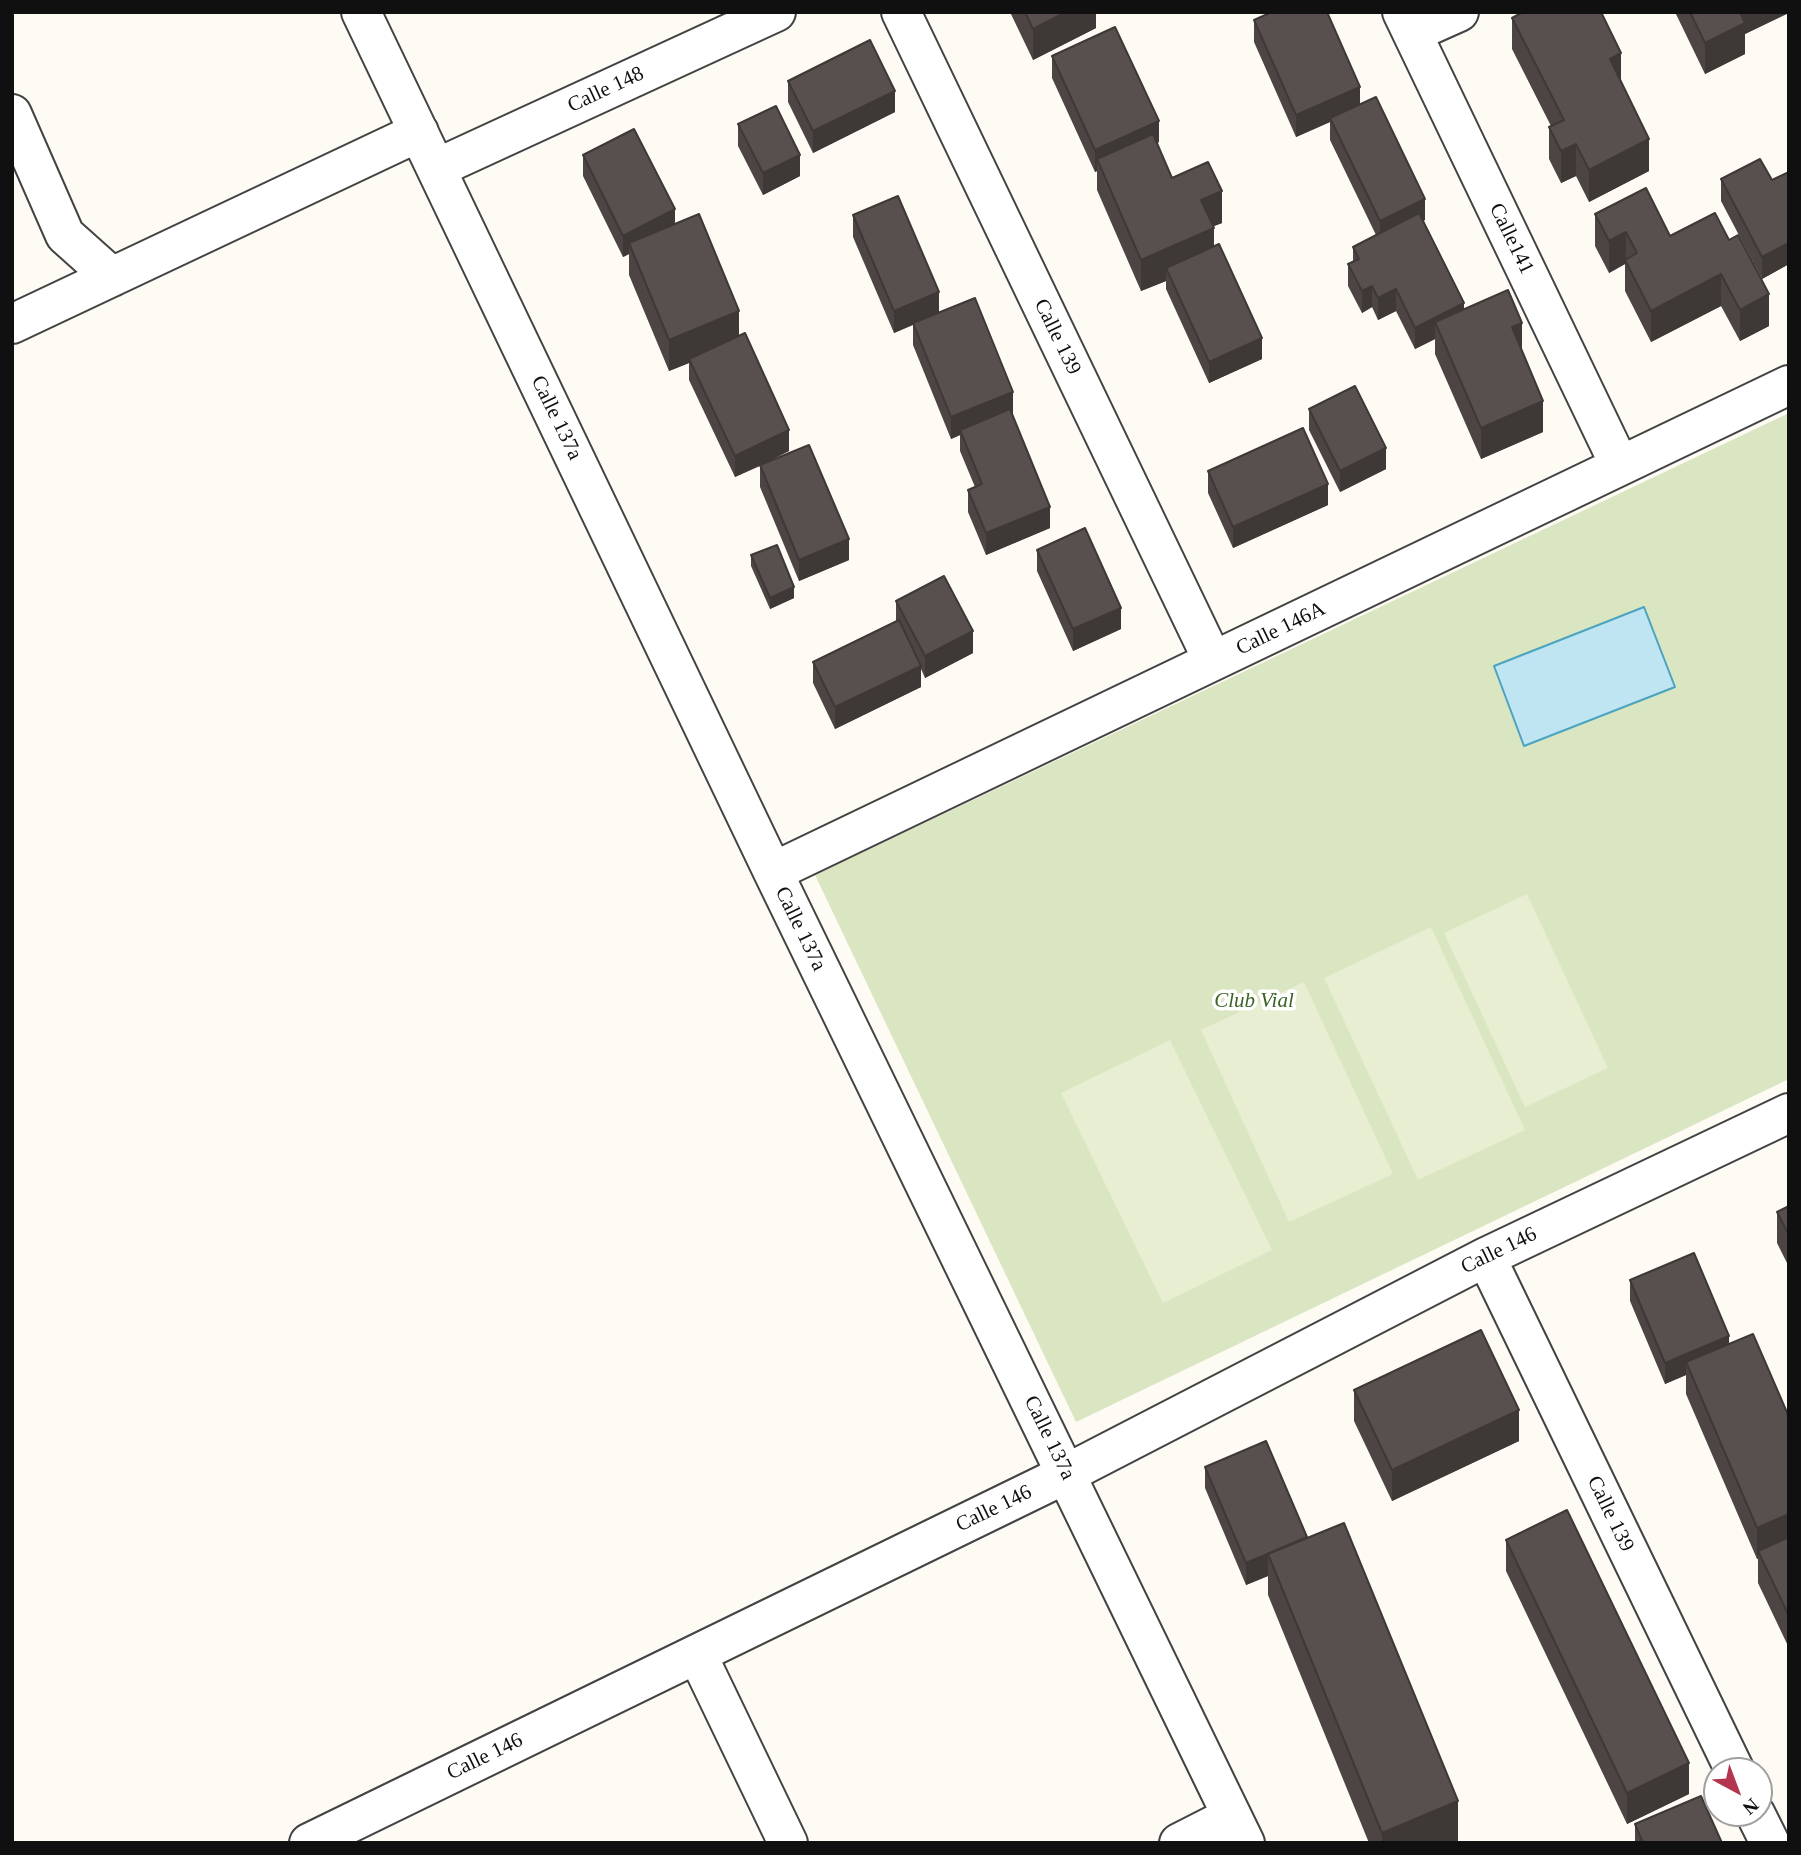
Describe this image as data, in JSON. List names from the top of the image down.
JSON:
{
  "streets": {
    "street": [
      "Calle 148",
      "Calle141",
      "Calle 139",
      "Calle 137a",
      "Calle 146A",
      "Calle 146"
    ]
  },
  "crossings": [
    ["Calle 148", "Calle 137a"],
    ["Calle141", "Calle 146A"],
    ["Calle 139", "Calle 146A"],
    ["Calle 139", "Calle 146"],
    ["Calle 137a", "Calle 146A"],
    ["Calle 137a", "Calle 146"]
  ],
  "parks": ["Club Vial"],
  "north": "bottom right"
}
